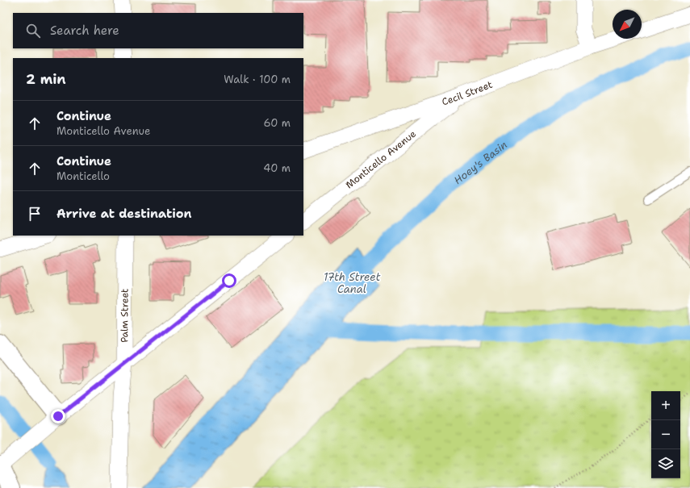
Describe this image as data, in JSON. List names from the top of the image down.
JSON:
{
  "streets": {
    "street": ["Cecil Street", "Monticello Avenue", "Palm Street"]
  },
  "crossings": [
    ["Cecil Street", "Monticello Avenue"]
  ],
  "water": ["Hoey's Basin", "17th Street Canal"],
  "north": "bottom left",
  "page": {
    "search": "Search here",
    "heading": ["2 min", "Walk · 100 m"],
    "list": [
      ["Continue", "Monticello Avenue", "60 m"],
      ["Continue", "Monticello", "40 m"],
      "Arrive at destination"
    ],
    "map_buttons": ["+", "−"]
  }
}
